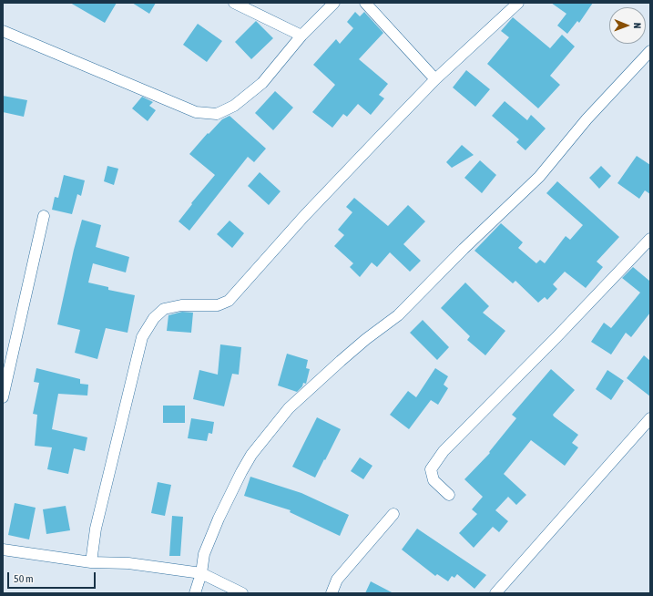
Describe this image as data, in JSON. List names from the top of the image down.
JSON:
{
  "scale_bar": "50 m",
  "north": "right"
}
